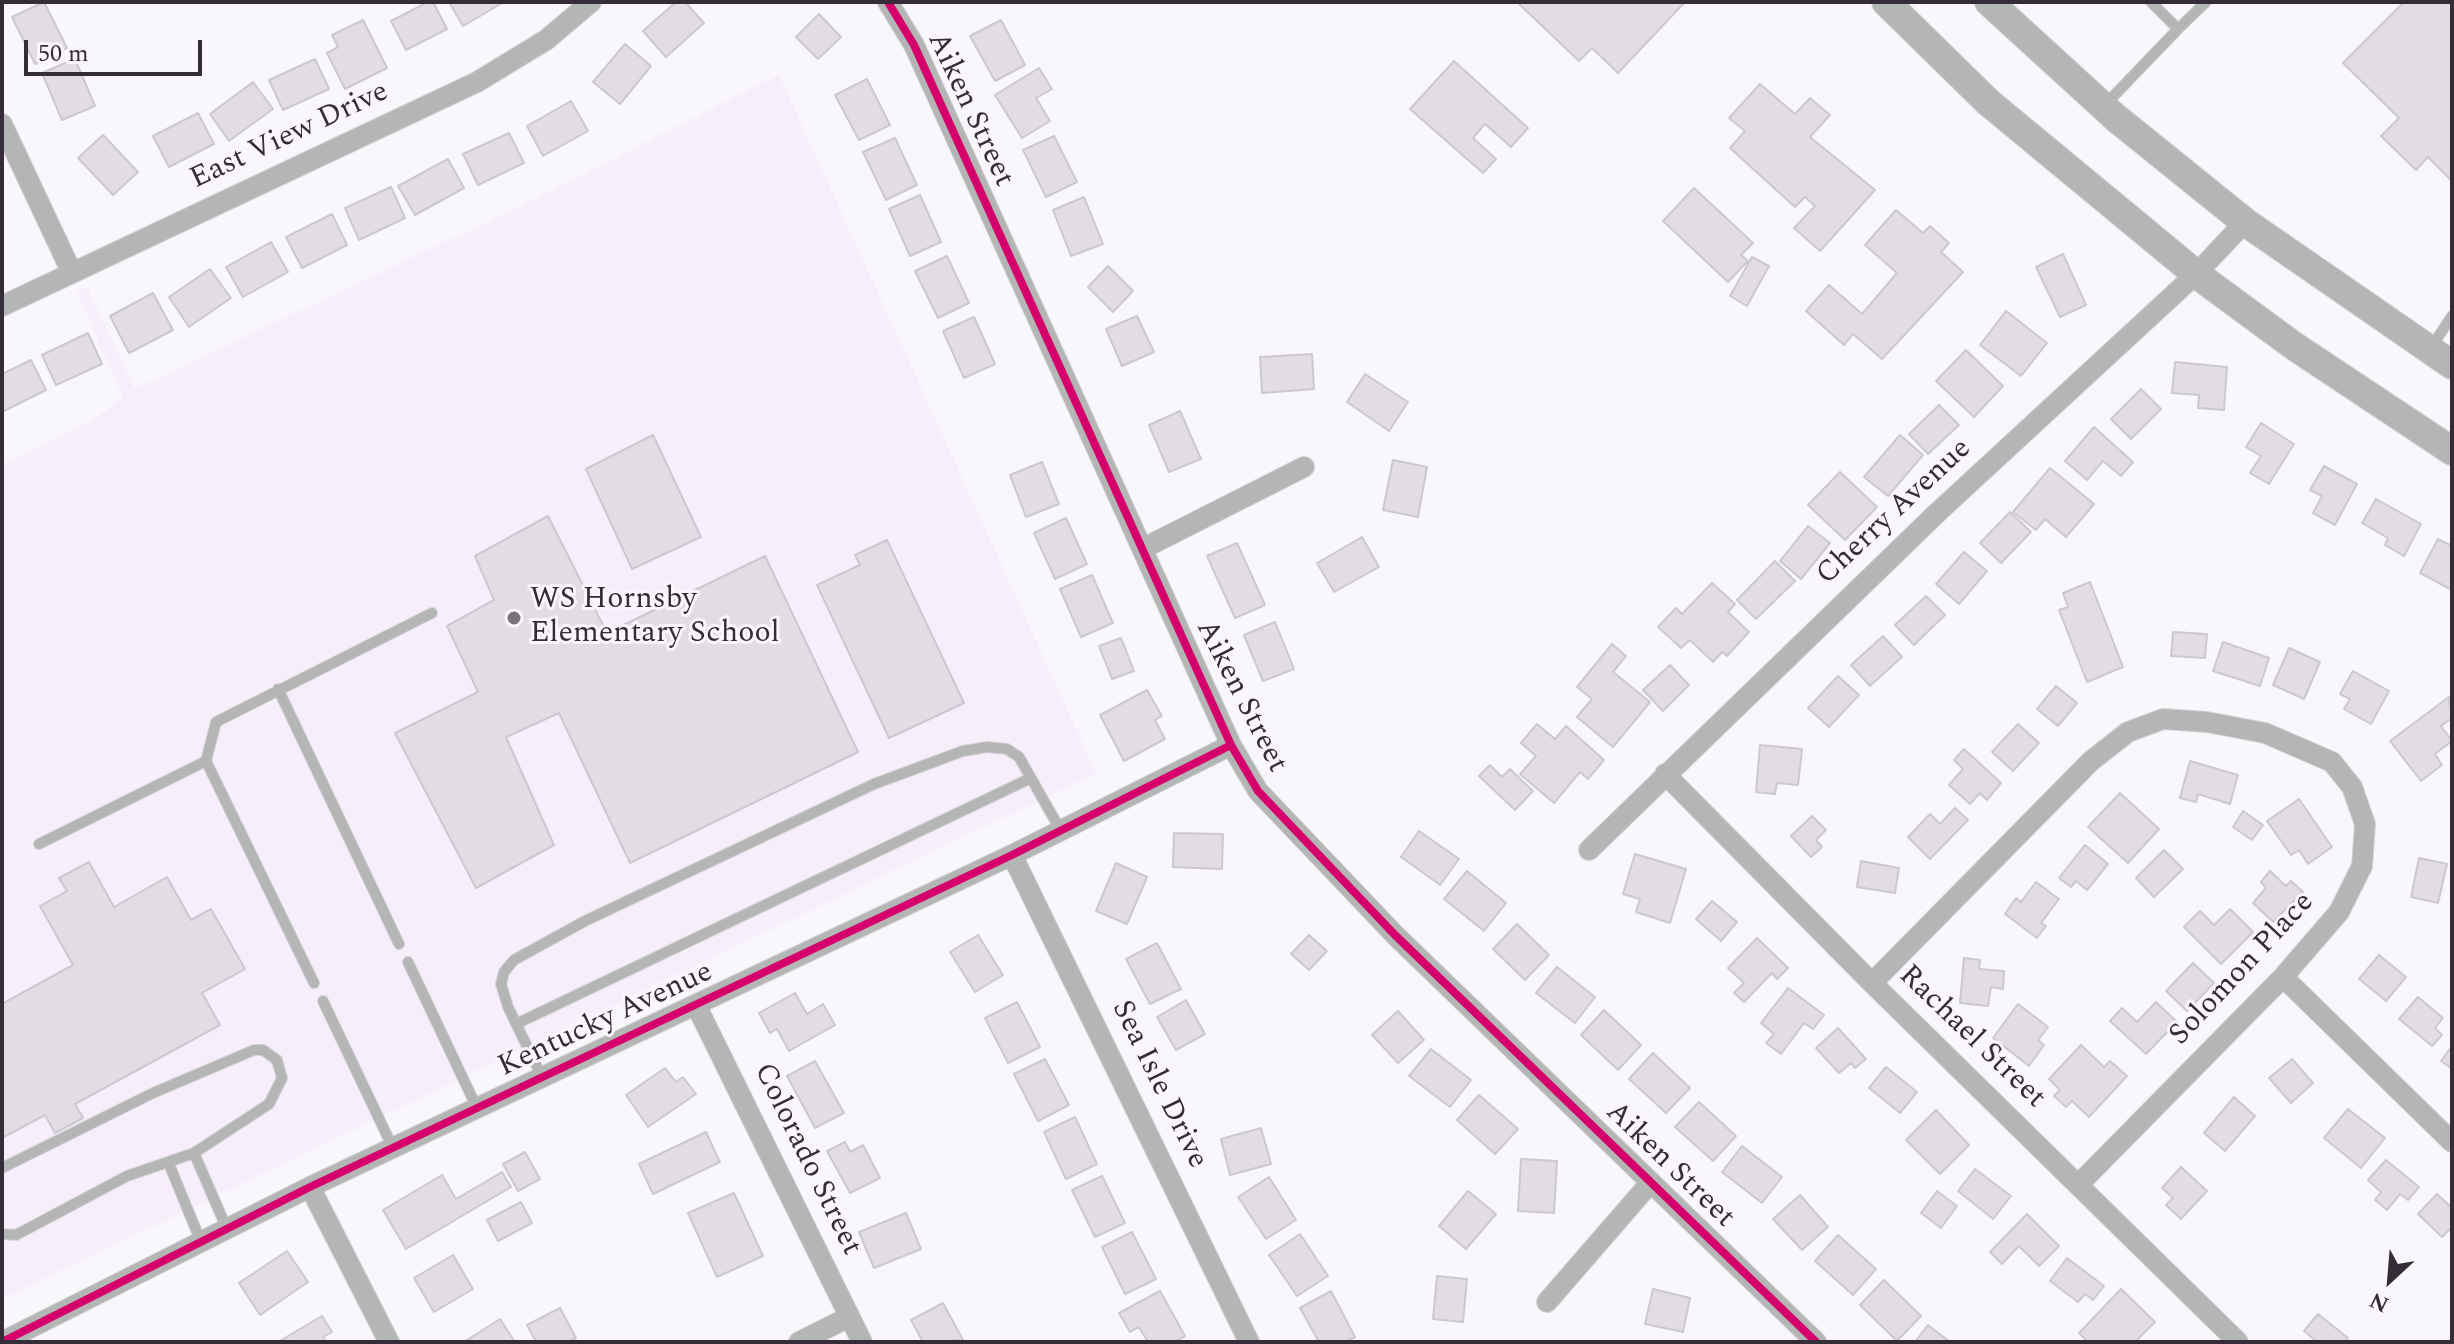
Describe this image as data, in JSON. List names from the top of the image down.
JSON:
{
  "streets": {
    "street": [
      "Aiken Street",
      "East View Drive",
      "Cherry Avenue",
      "Solomon Place",
      "Kentucky Avenue",
      "Rachael Street",
      "Sea Isle Drive",
      "Colorado Street"
    ]
  },
  "crossings": [
    ["Aiken Street", "Kentucky Avenue"],
    ["Cherry Avenue", "Rachael Street"],
    ["Solomon Place", "Rachael Street"],
    ["Kentucky Avenue", "Sea Isle Drive"],
    ["Kentucky Avenue", "Colorado Street"]
  ],
  "places": ["WS Hornsby Elementary School"],
  "scale_bar": "50 m",
  "north": "bottom left"
}
